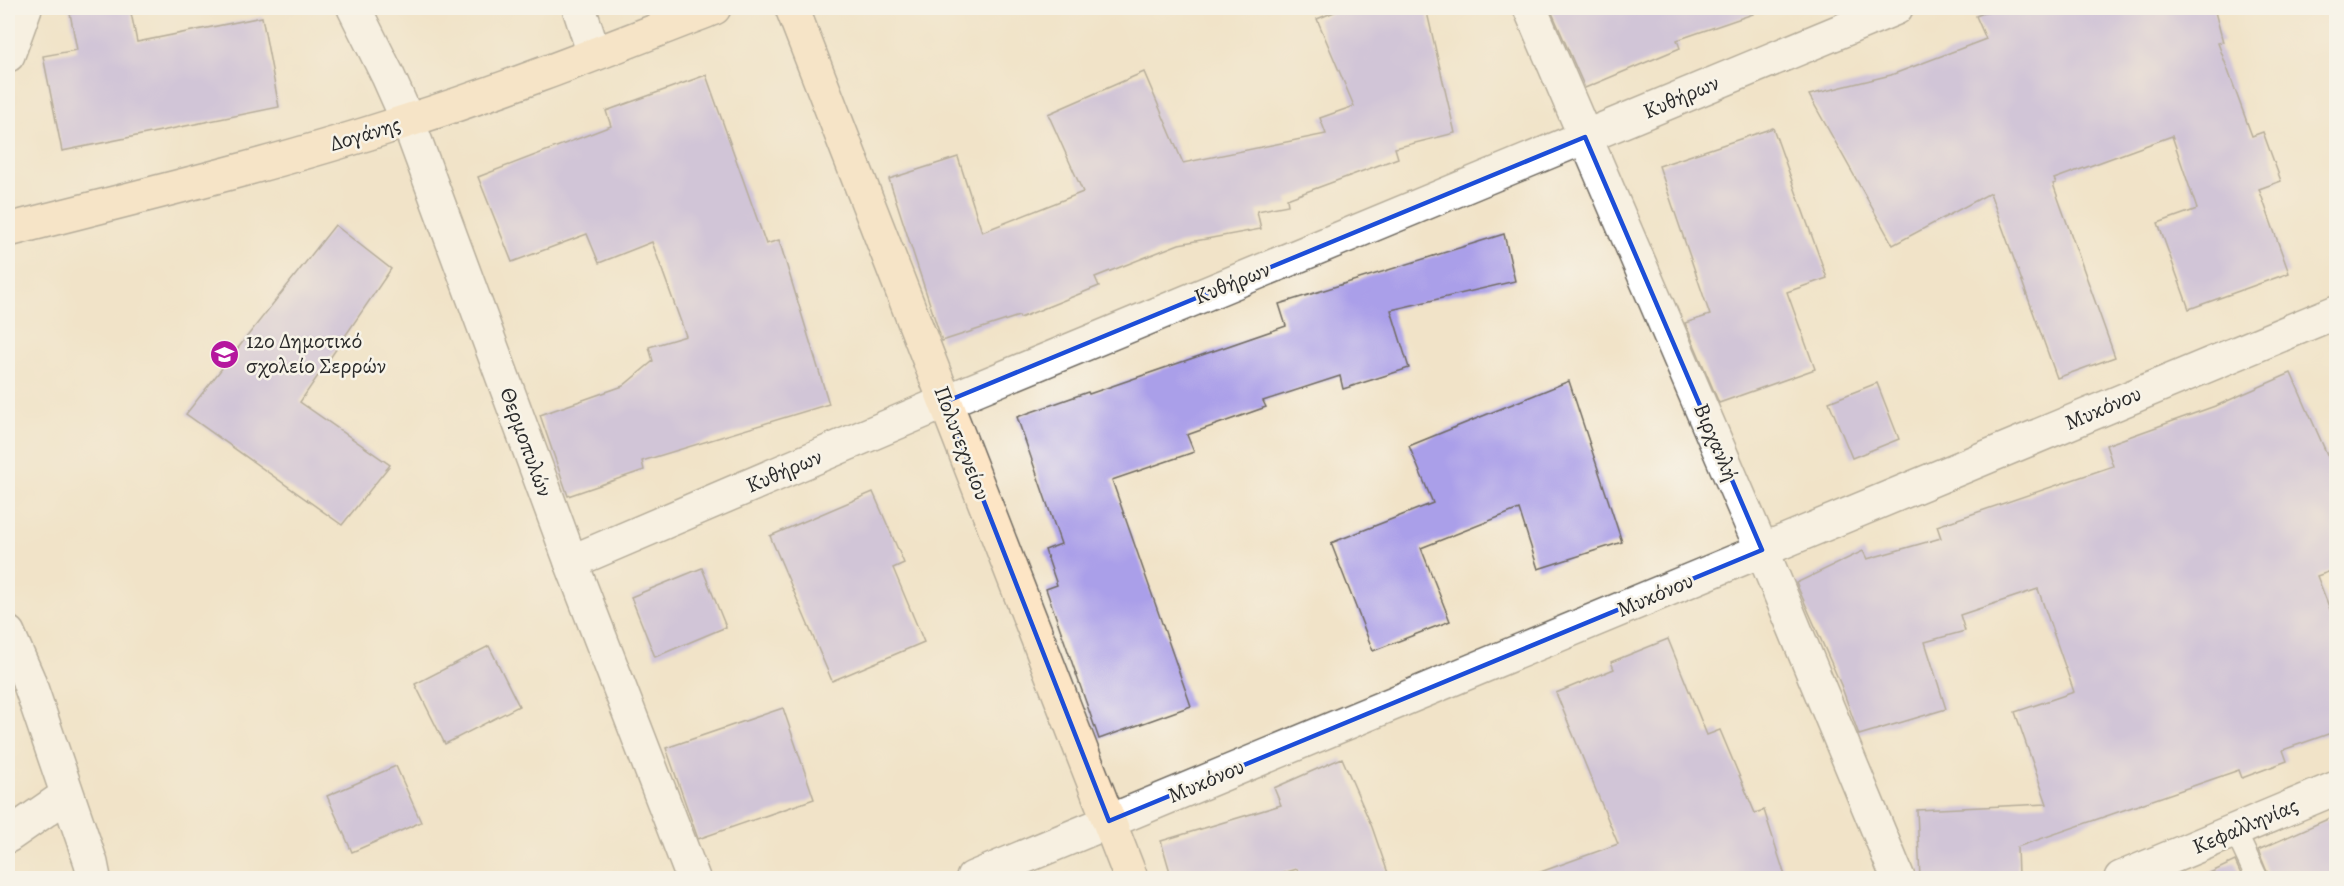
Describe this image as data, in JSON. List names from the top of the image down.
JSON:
{
  "streets": {
    "main road": ["Δογάνης", "Πολυτεχνείου"],
    "street": [
      "Κυθήρων",
      "Μυκόνου",
      "Θερμοπυλών",
      "Βιρχανλή",
      "Κεφαλληνίας"
    ]
  },
  "crossings": [
    ["Κυθήρων", "Θερμοπυλών"],
    ["Κυθήρων", "Βιρχανλή"],
    ["Κυθήρων", "Πολυτεχνείου"],
    ["Δογάνης", "Θερμοπυλών"],
    ["Μυκόνου", "Βιρχανλή"],
    ["Μυκόνου", "Πολυτεχνείου"]
  ],
  "places": {
    "school or university": ["12ο Δημοτικό σχολείο Σερρών"]
  }
}
